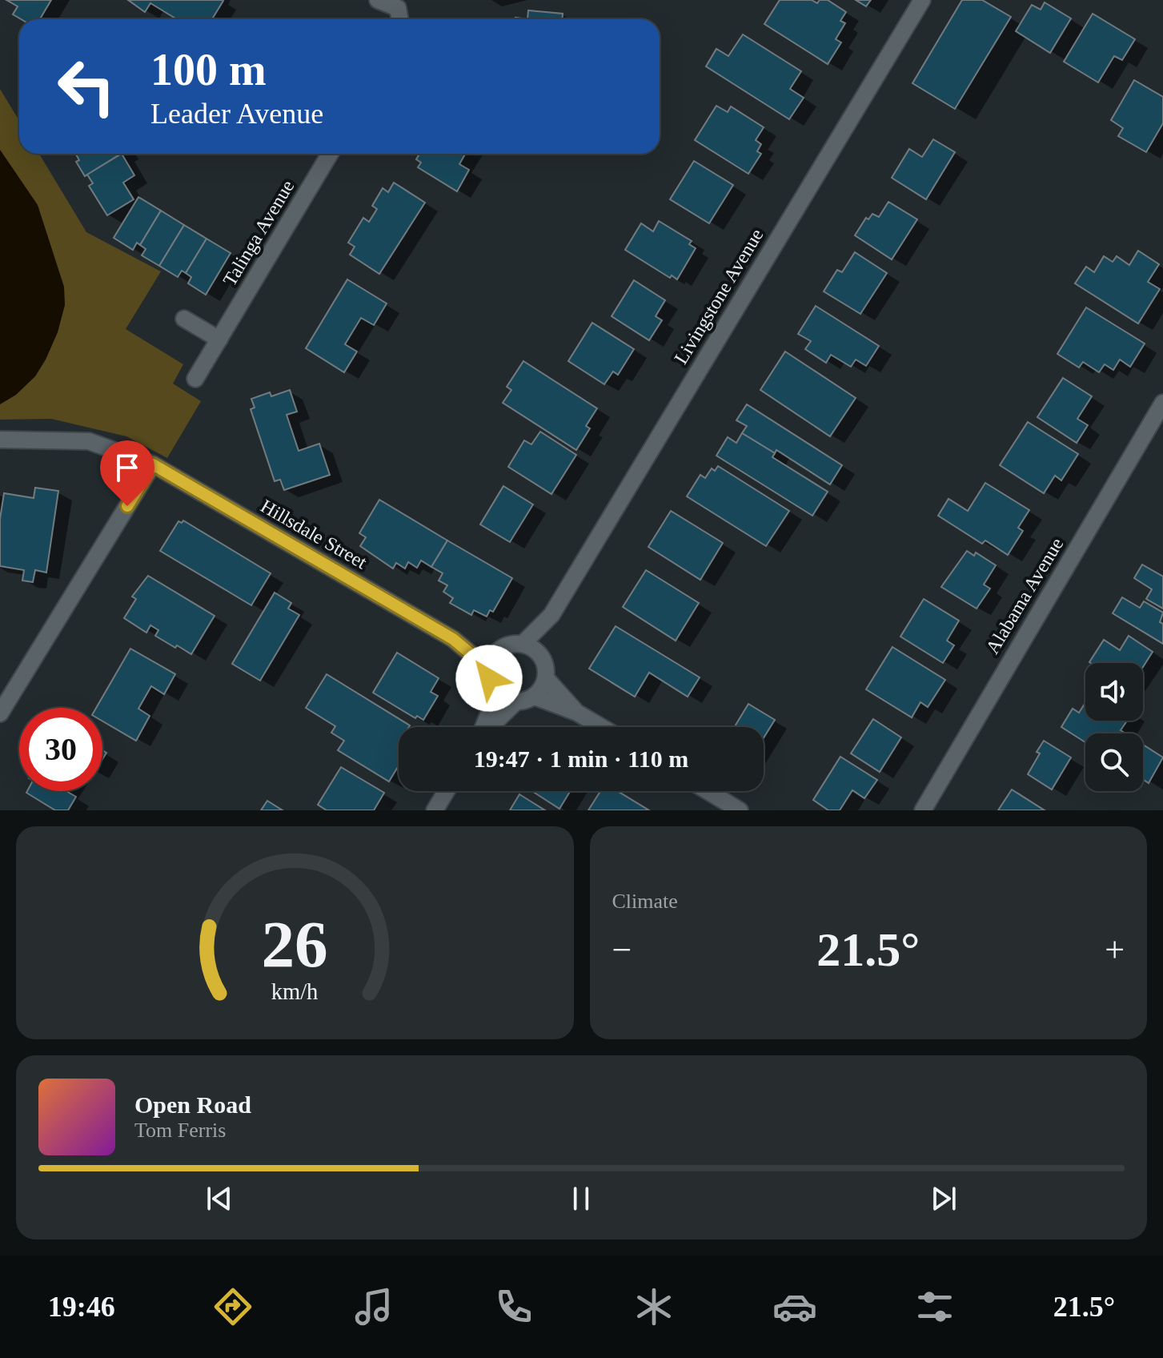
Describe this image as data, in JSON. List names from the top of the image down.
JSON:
{
  "streets": {
    "street": [
      "Talinga Avenue",
      "Livingstone Avenue",
      "Hillsdale Street",
      "Alabama Avenue"
    ]
  },
  "crossings": [
    ["Livingstone Avenue", "Hillsdale Street"]
  ],
  "page": {
    "turn": ["100 m", "Leader Avenue"],
    "limit": "30",
    "trip": "19:47 · 1 min · 110 m",
    "tile": "Climate",
    "heat": ["−", "21.5°", "+"],
    "song": ["Open Road", "Tom Ferris"],
    "tabs": ["19:46", "21.5°"],
    "gauge": ["26", "km/h"]
  }
}
